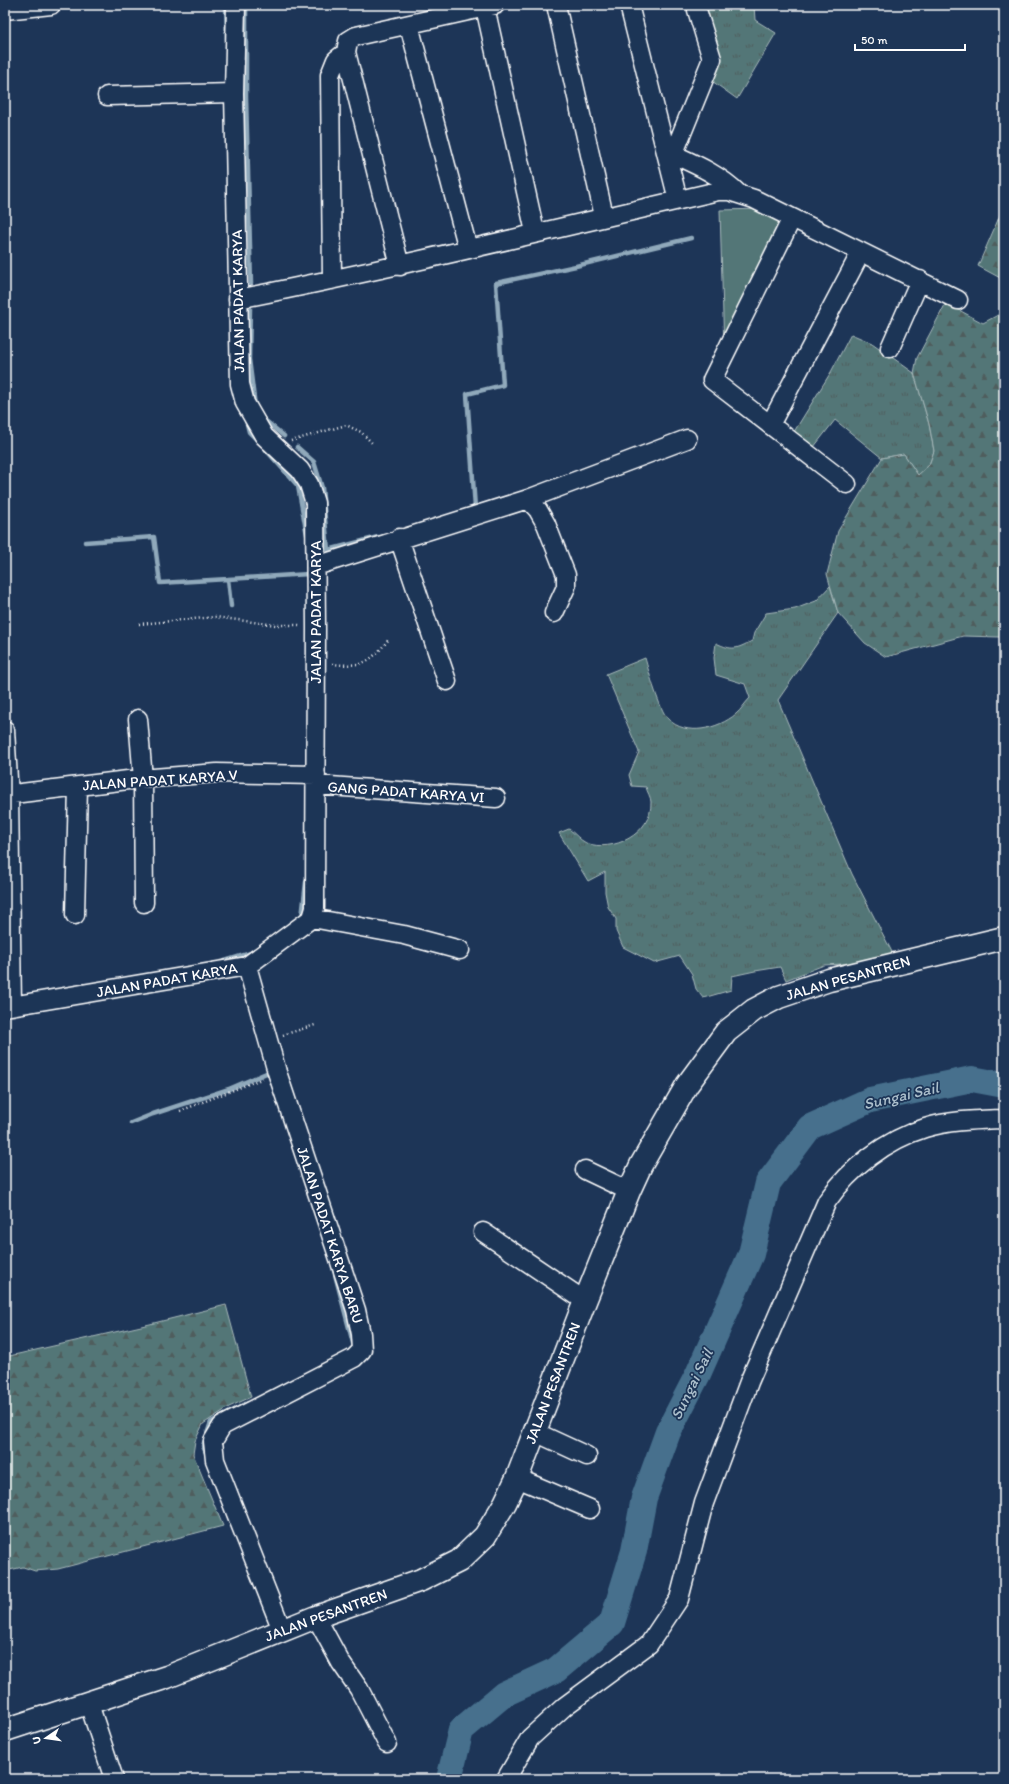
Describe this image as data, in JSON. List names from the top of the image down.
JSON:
{
  "streets": {
    "main road": ["JALAN PESANTREN"],
    "street": [
      "JALAN PADAT KARYA",
      "JALAN PADAT KARYA V",
      "GANG PADAT KARYA VI",
      "JALAN PADAT KARYA BARU"
    ]
  },
  "crossings": [
    ["JALAN PADAT KARYA", "JALAN PADAT KARYA V"],
    ["JALAN PADAT KARYA", "GANG PADAT KARYA VI"],
    ["JALAN PADAT KARYA", "JALAN PADAT KARYA BARU"],
    ["JALAN PADAT KARYA V", "GANG PADAT KARYA VI"],
    ["JALAN PESANTREN", "JALAN PADAT KARYA BARU"]
  ],
  "water": ["Sungai Sail"],
  "scale_bar": "50 m",
  "north": "left"
}
